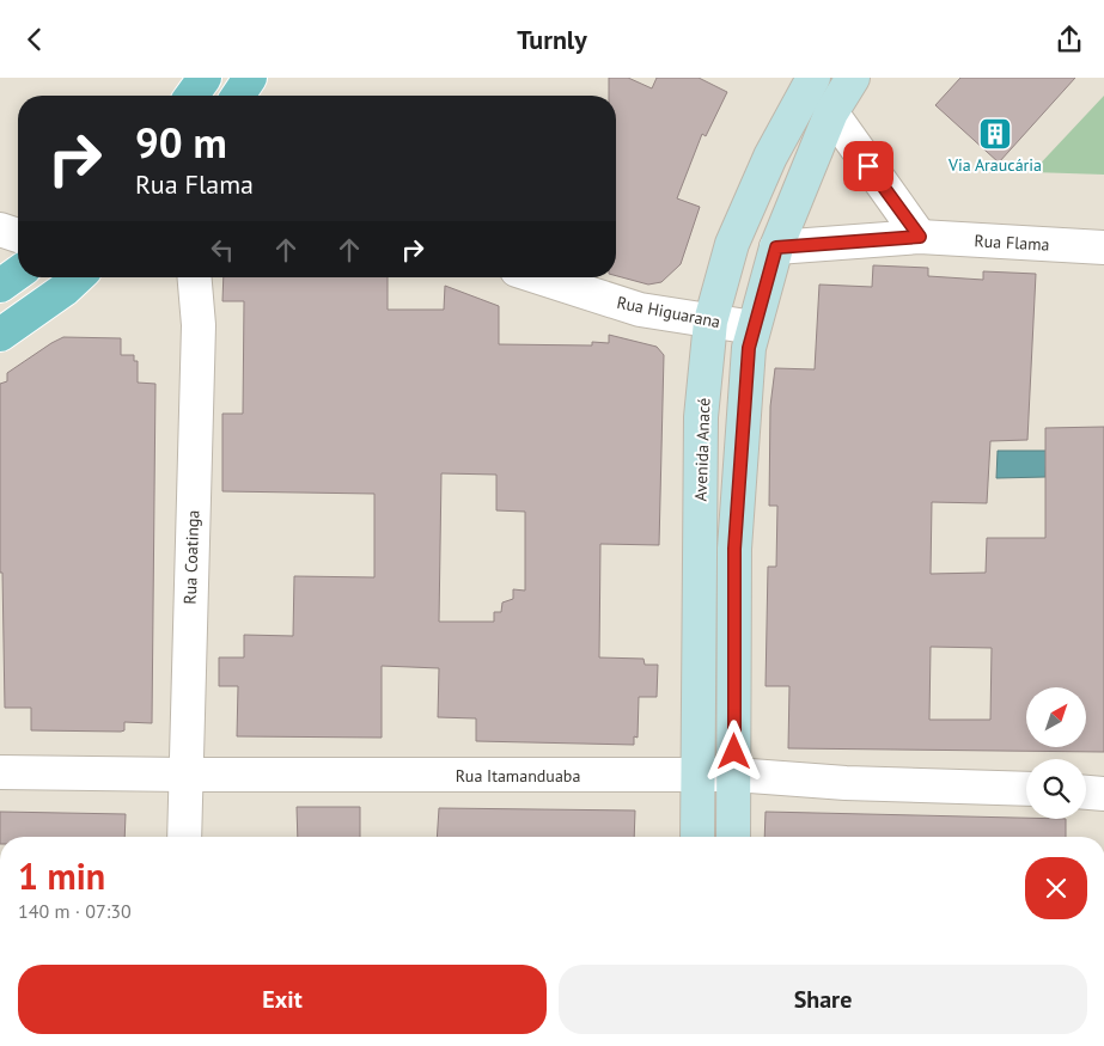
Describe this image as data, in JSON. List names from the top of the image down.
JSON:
{
  "streets": {
    "street": [
      "Rua Flama",
      "Rua Higuarana",
      "Avenida Anacé",
      "Rua Coatinga",
      "Rua Itamanduaba"
    ]
  },
  "crossings": [
    ["Rua Higuarana", "Avenida Anacé"],
    ["Avenida Anacé", "Rua Itamanduaba"],
    ["Rua Coatinga", "Rua Itamanduaba"]
  ],
  "places": {
    "building": ["Via Araucária"]
  },
  "north": "top right",
  "page": {
    "header": "Turnly",
    "turn": ["90 m", "Rua Flama"],
    "heading": ["1 min", "140 m · 07:30"],
    "buttons": ["Exit", "Share"]
  }
}
